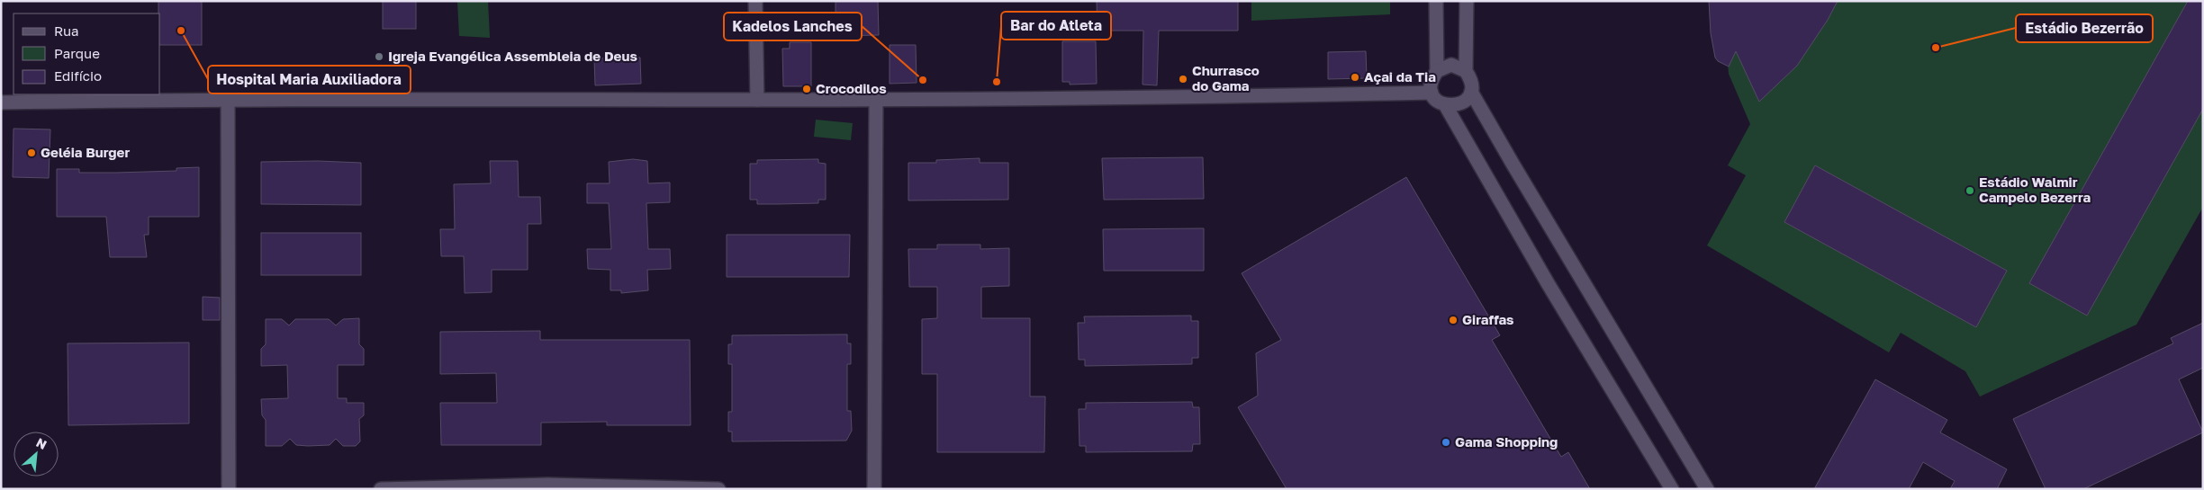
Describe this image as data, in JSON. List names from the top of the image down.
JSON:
{
  "places": [
    "Hospital Maria Auxiliadora",
    "Estádio Bezerrão",
    "Igreja Evangélica Assembleia de Deus",
    "Açai da Tia",
    "Churrasco do Gama",
    "Kadelos Lanches",
    "Bar do Atleta",
    "Crocodilos",
    "Geléia Burger",
    "Estádio Walmir Campelo Bezerra",
    "Giraffas",
    "Gama Shopping"
  ],
  "legend": ["Rua", "Parque", "Edifício"],
  "north": "top right"
}
